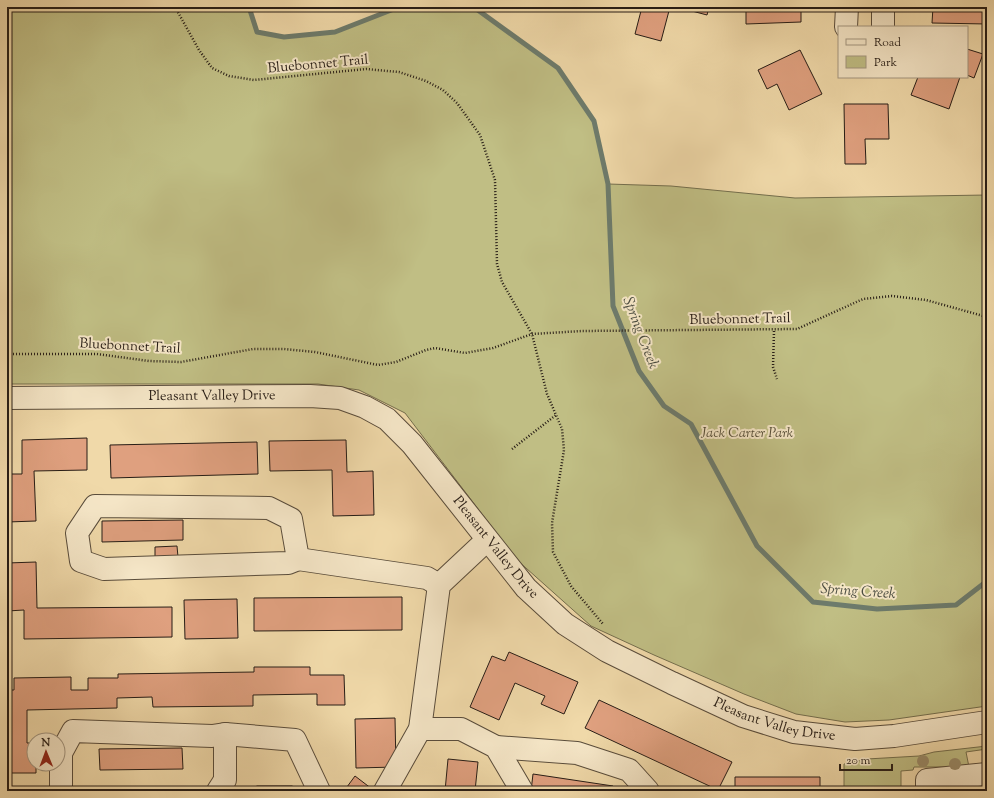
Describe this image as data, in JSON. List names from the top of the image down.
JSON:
{
  "streets": {
    "street": ["Pleasant Valley Drive"],
    "path": ["Bluebonnet Trail"]
  },
  "water": ["Spring Creek"],
  "parks": ["Jack Carter Park"],
  "legend": ["Road", "Park"],
  "scale_bar": "20 m",
  "north": "top"
}
